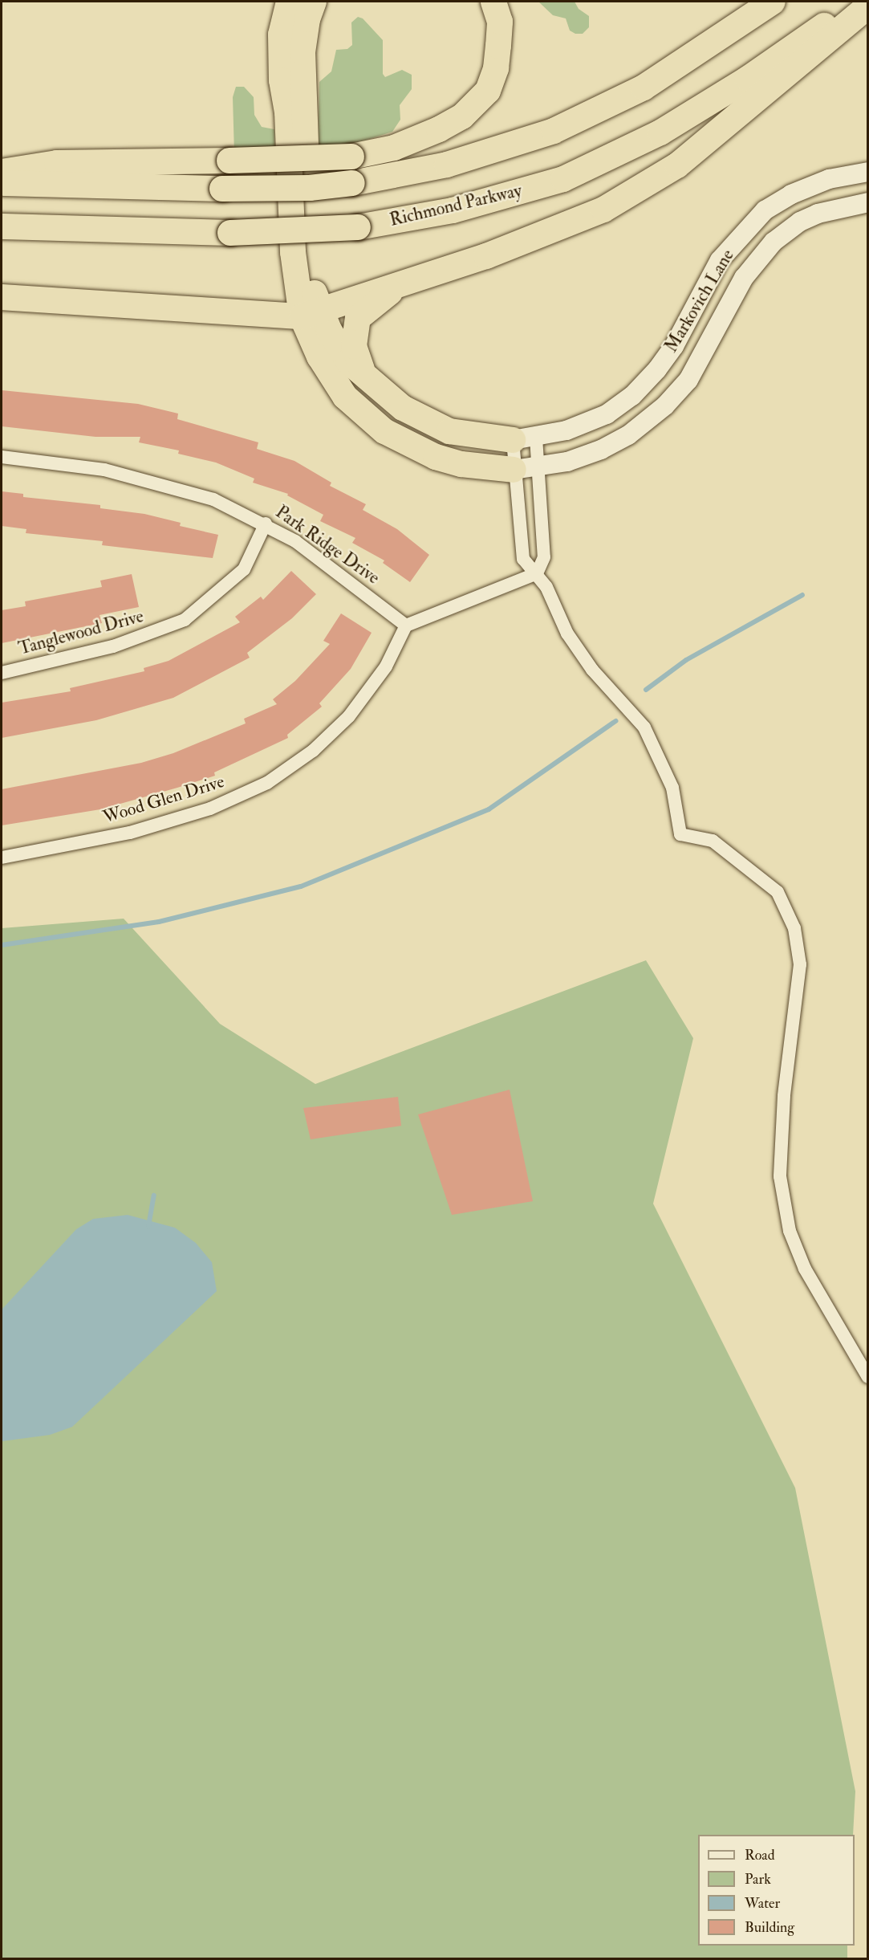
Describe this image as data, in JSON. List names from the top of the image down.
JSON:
{
  "streets": {
    "highway": ["Richmond Parkway"],
    "street": [
      "Markovich Lane",
      "Park Ridge Drive",
      "Tanglewood Drive",
      "Wood Glen Drive"
    ]
  },
  "crossings": [
    ["Park Ridge Drive", "Tanglewood Drive"],
    ["Park Ridge Drive", "Wood Glen Drive"]
  ],
  "legend": [
    "Road",
    "Park",
    "Water",
    "Building"
  ]
}
